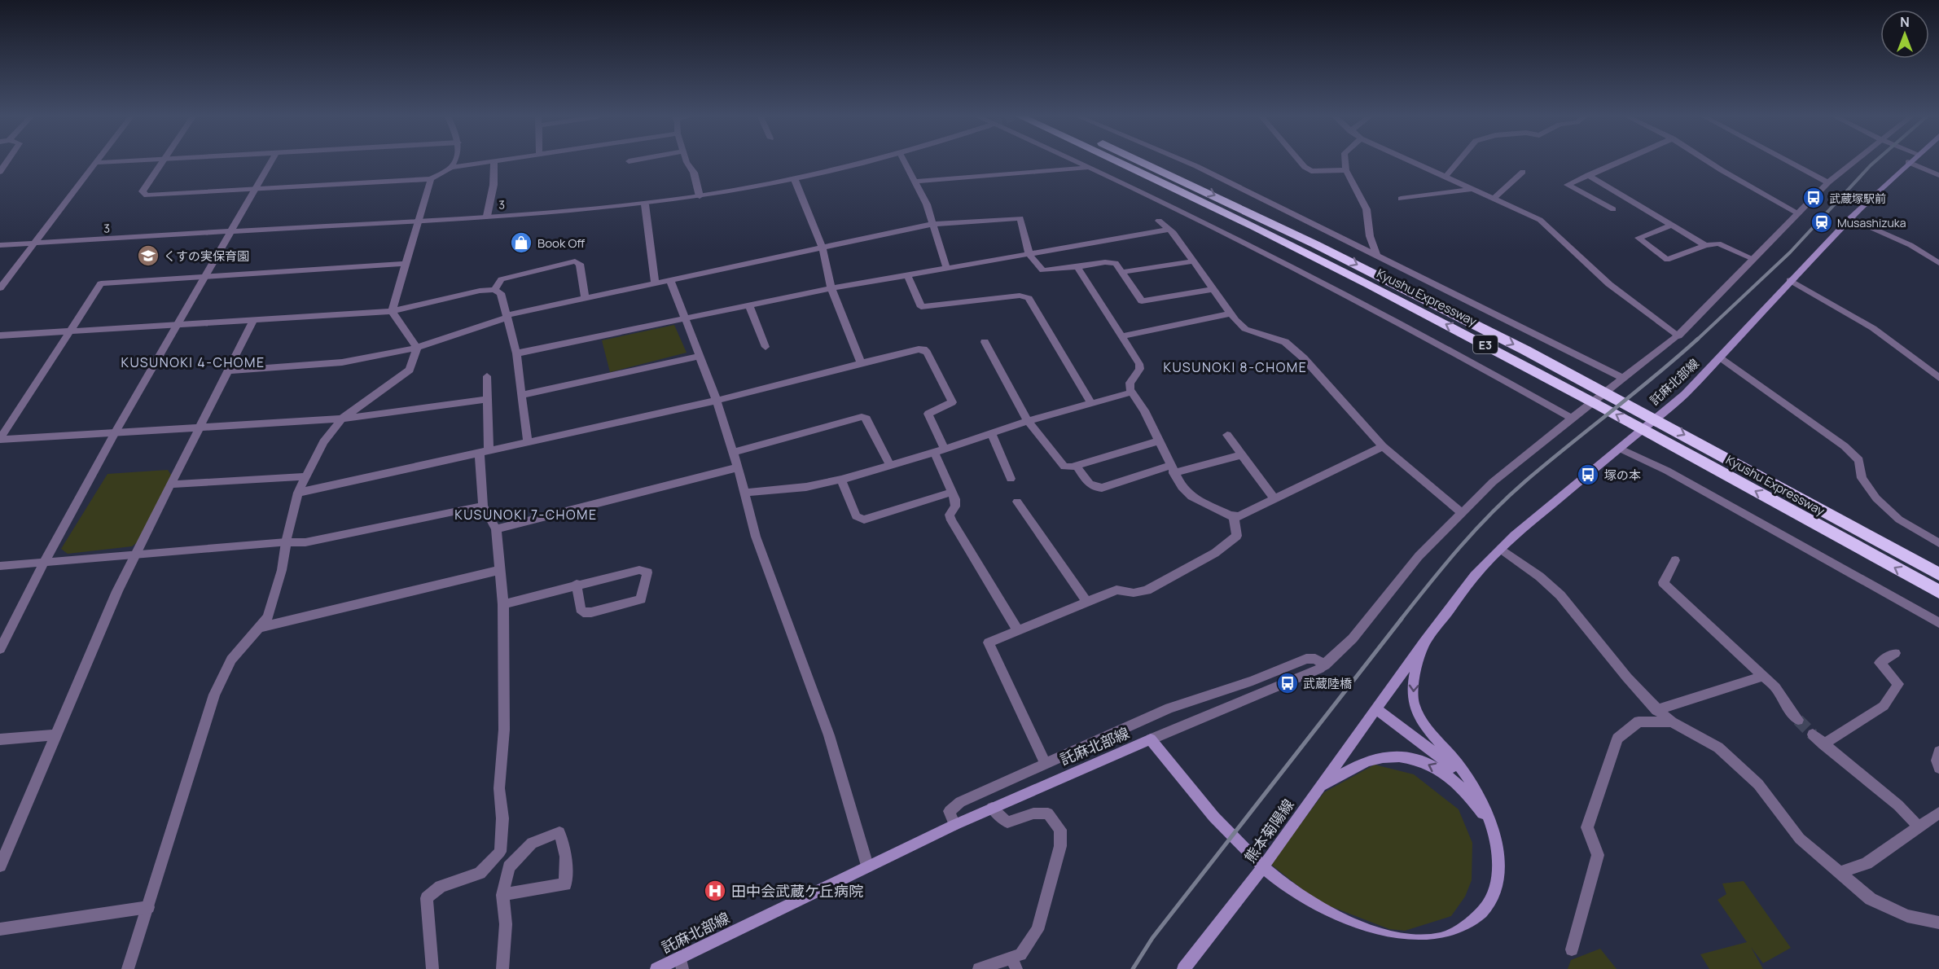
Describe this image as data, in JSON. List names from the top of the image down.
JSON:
{
  "streets": {
    "highway": ["Kyushu Expressway", "E3"],
    "main road": ["託麻北部線", "熊本菊陽線"],
    "street": ["3"]
  },
  "crossings": [
    ["託麻北部線", "熊本菊陽線"]
  ],
  "districts": ["KUSUNOKI 4-CHOME", "KUSUNOKI 8-CHOME", "KUSUNOKI 7-CHOME"],
  "places": {
    "bus stop": ["武蔵塚駅前", "塚の本", "武蔵陸橋"],
    "station": ["Musashizuka"],
    "shop": ["Book Off"],
    "school or university": ["くすの実保育園"],
    "hospital": ["田中会武蔵ケ丘病院"]
  },
  "north": "top"
}
